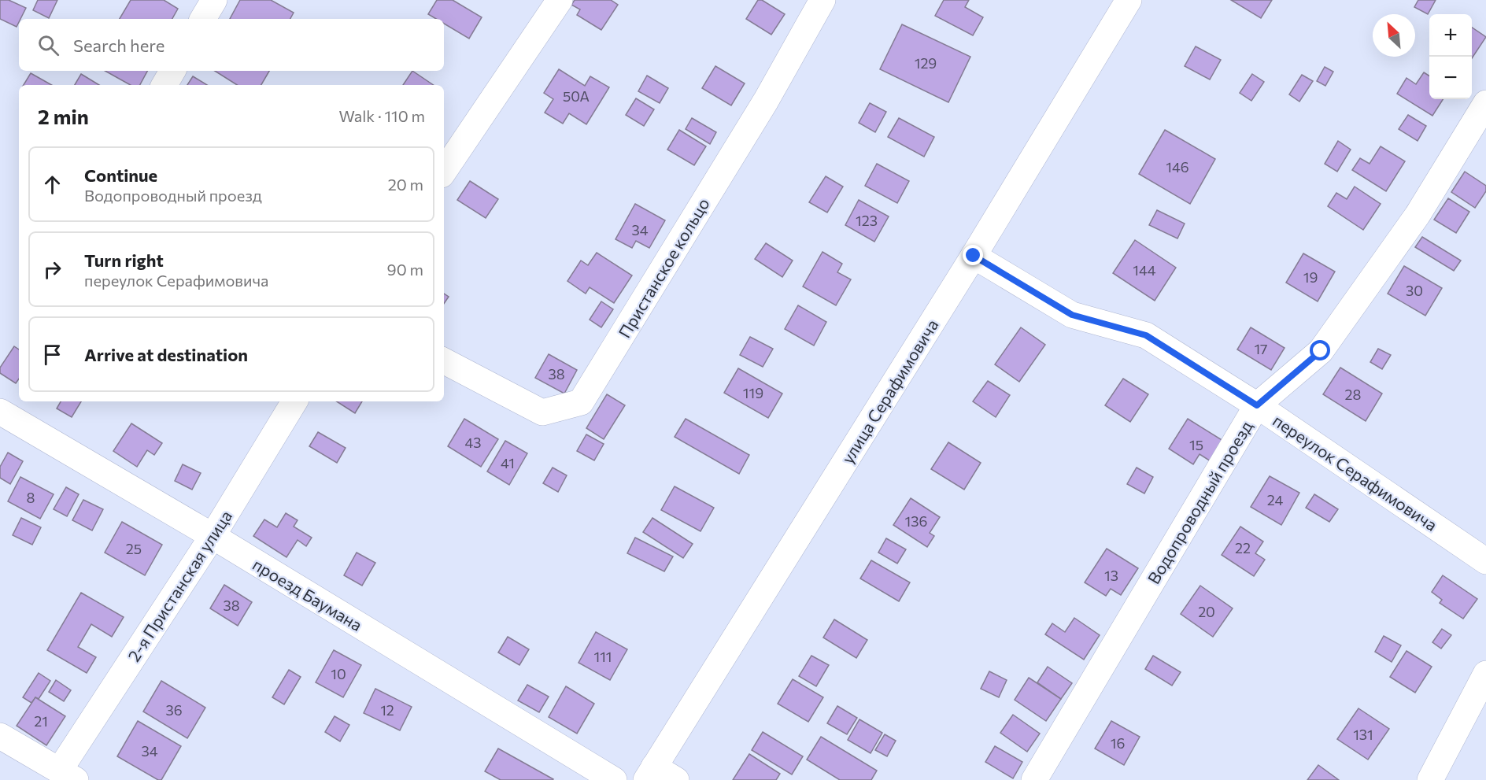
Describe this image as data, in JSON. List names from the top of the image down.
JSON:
{
  "streets": {
    "street": [
      "Пристанское кольцо",
      "улица Серафимовича",
      "переулок Серафимовича",
      "Водопроводный проезд",
      "2-я Пристанская улица",
      "проезд Баумана"
    ]
  },
  "crossings": [
    ["улица Серафимовича", "переулок Серафимовича"],
    ["переулок Серафимовича", "Водопроводный проезд"],
    ["2-я Пристанская улица", "проезд Баумана"]
  ],
  "house_numbers": [
    "129",
    "50А",
    "146",
    "123",
    "34",
    "144",
    "19",
    "30",
    "17",
    "38",
    "119",
    "28",
    "43",
    "15",
    "41",
    "8",
    "24",
    "136",
    "22",
    "25",
    "13",
    "38",
    "20",
    "111",
    "10",
    "36",
    "12",
    "21",
    "131",
    "16",
    "34"
  ],
  "north": "top left",
  "page": {
    "map_buttons": ["+", "−"],
    "search": "Search here",
    "heading": ["2 min", "Walk · 110 m"],
    "list": [
      ["Continue", "Водопроводный проезд", "20 m"],
      ["Turn right", "переулок Серафимовича", "90 m"],
      "Arrive at destination"
    ]
  }
}
